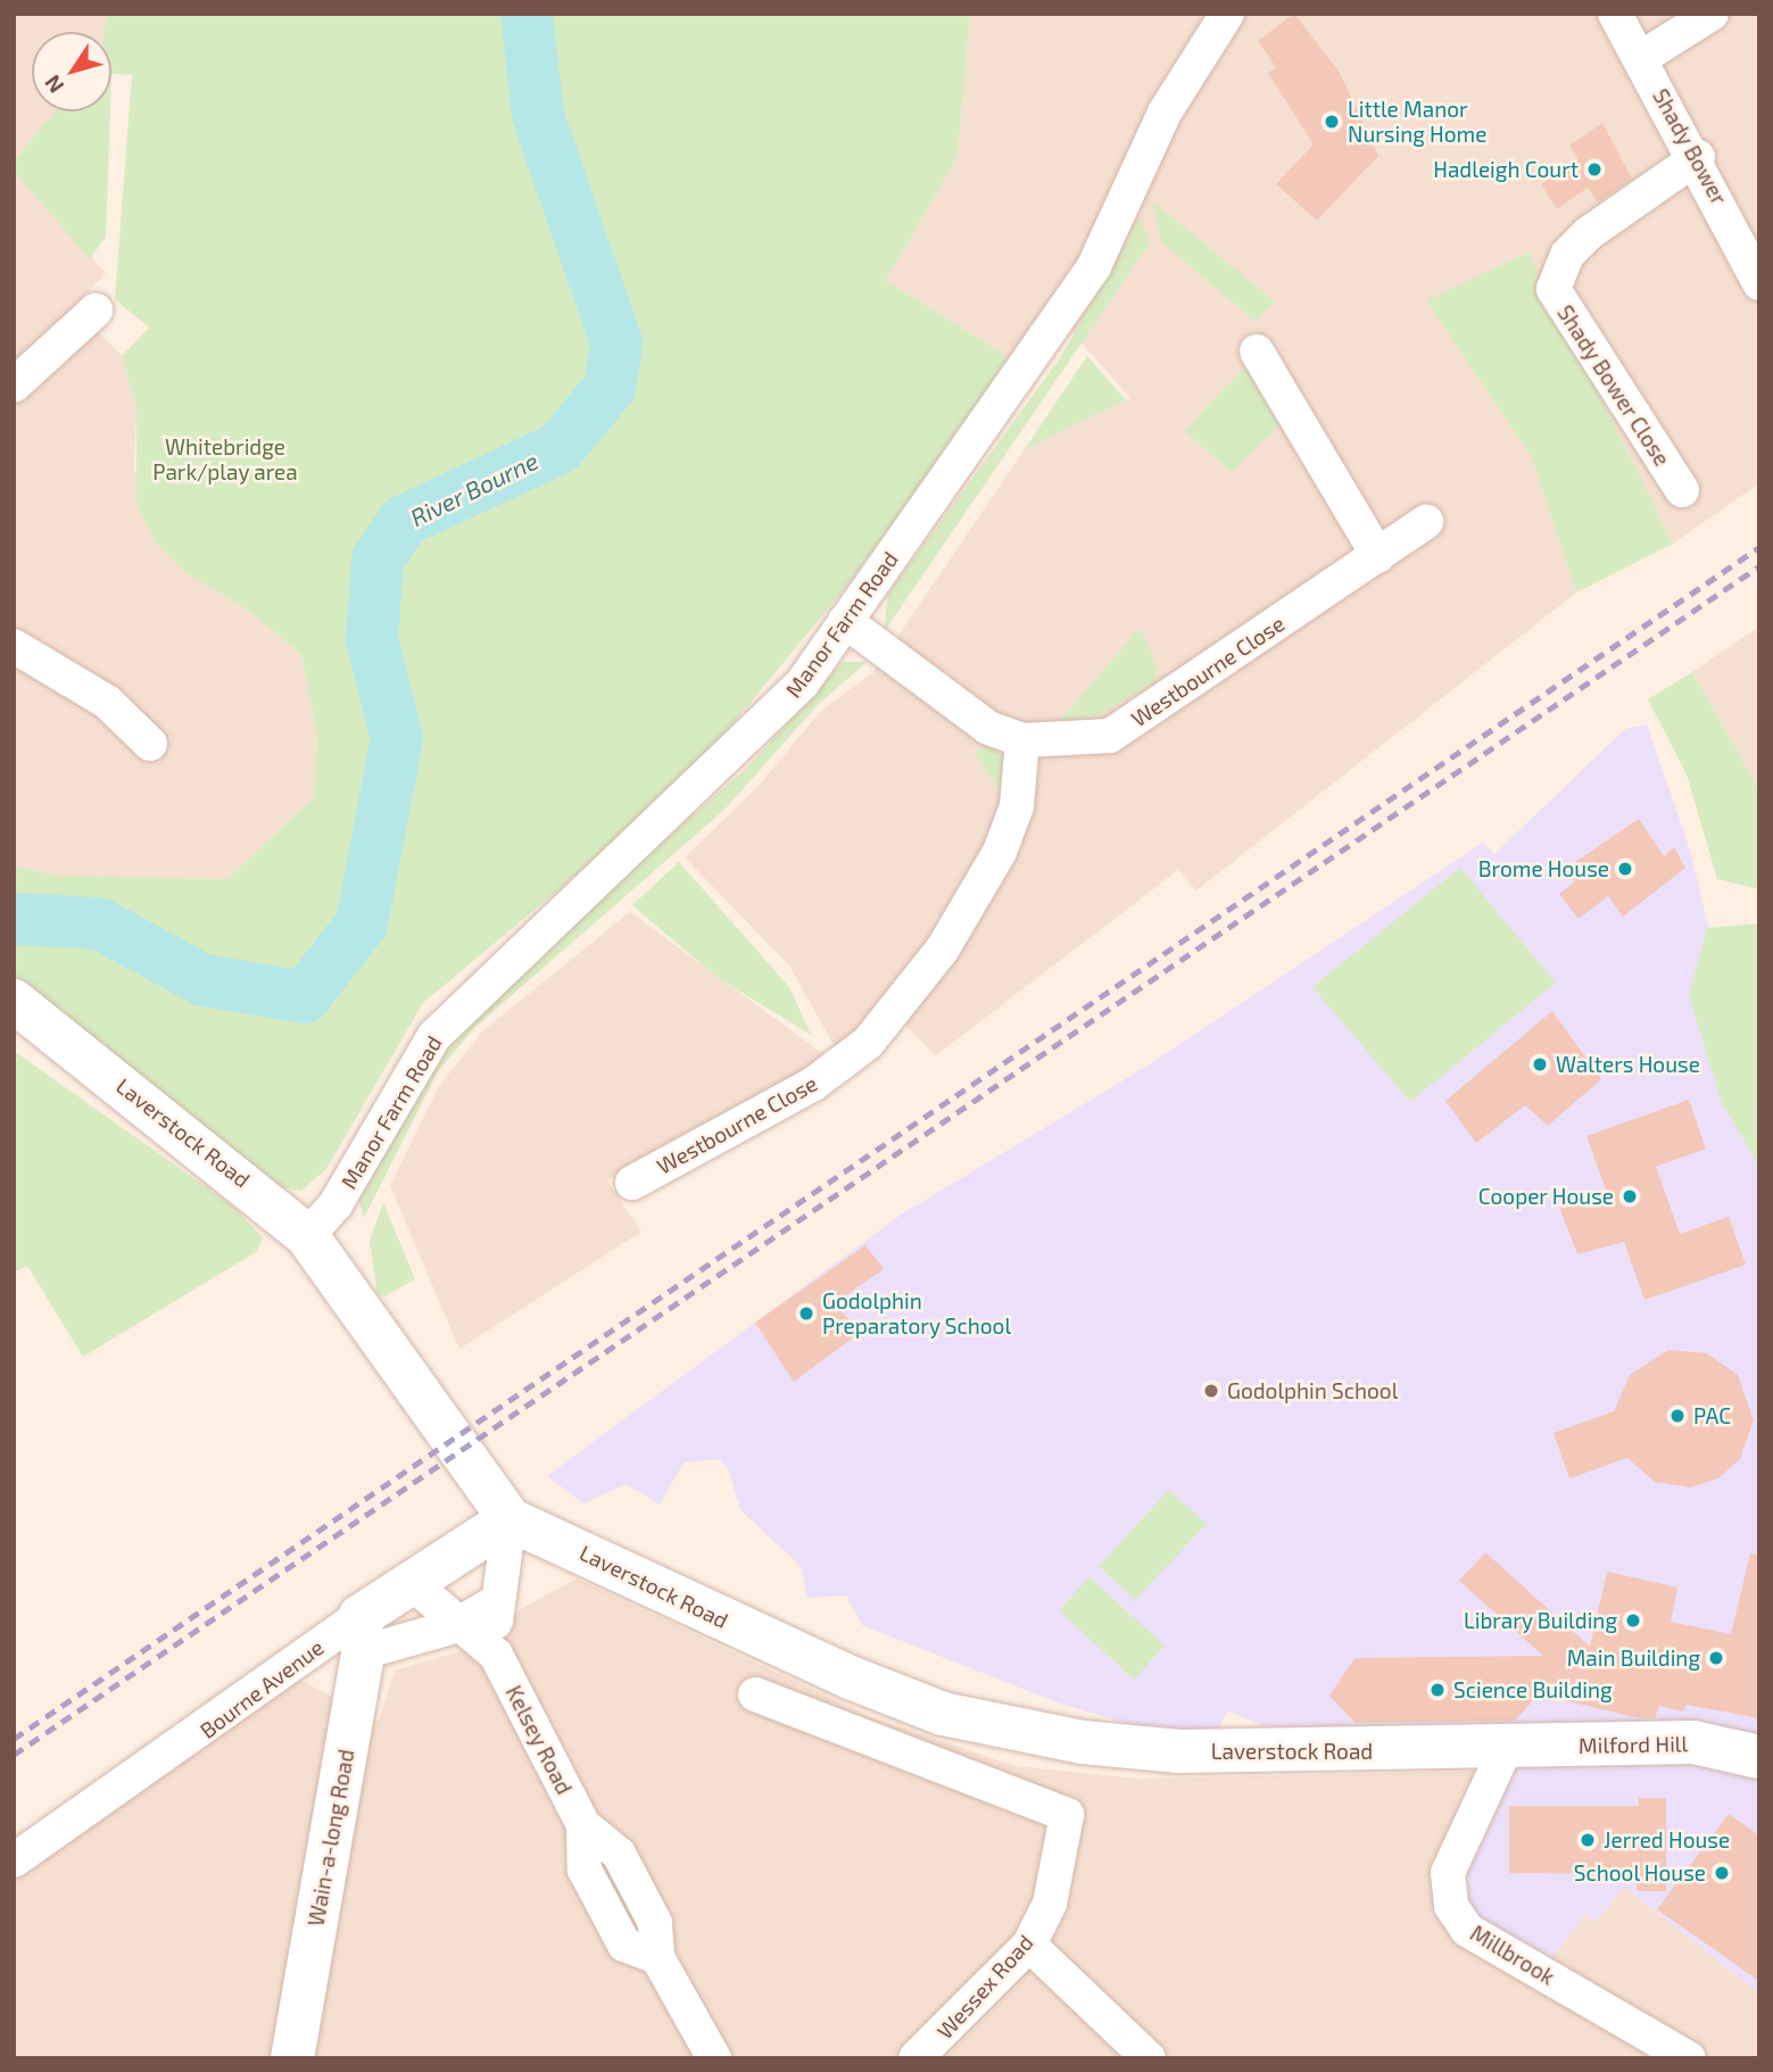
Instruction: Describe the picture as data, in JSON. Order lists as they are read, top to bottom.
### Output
{
  "streets": {
    "street": [
      "Shady Bower",
      "Shady Bower Close",
      "Manor Farm Road",
      "Westbourne Close",
      "Laverstock Road",
      "Bourne Avenue",
      "Kelsey Road",
      "Milford Hill",
      "Wain-a-long Road",
      "Millbrook",
      "Wessex Road"
    ]
  },
  "crossings": [
    ["Shady Bower", "Shady Bower Close"],
    ["Manor Farm Road", "Westbourne Close"],
    ["Manor Farm Road", "Laverstock Road"],
    ["Laverstock Road", "Bourne Avenue"],
    ["Laverstock Road", "Kelsey Road"],
    ["Laverstock Road", "Milford Hill"],
    ["Laverstock Road", "Millbrook"],
    ["Bourne Avenue", "Kelsey Road"],
    ["Bourne Avenue", "Wain-a-long Road"],
    ["Milford Hill", "Millbrook"]
  ],
  "water": ["River Bourne"],
  "parks": ["Whitebridge Park/play area"],
  "places": [
    "Little Manor Nursing Home",
    "Hadleigh Court",
    "Brome House",
    "Walters House",
    "Cooper House",
    "Godolphin Preparatory School",
    "Godolphin School",
    "PAC",
    "Library Building",
    "Main Building",
    "Science Building",
    "Jerred House",
    "School House"
  ],
  "north": "bottom left"
}
